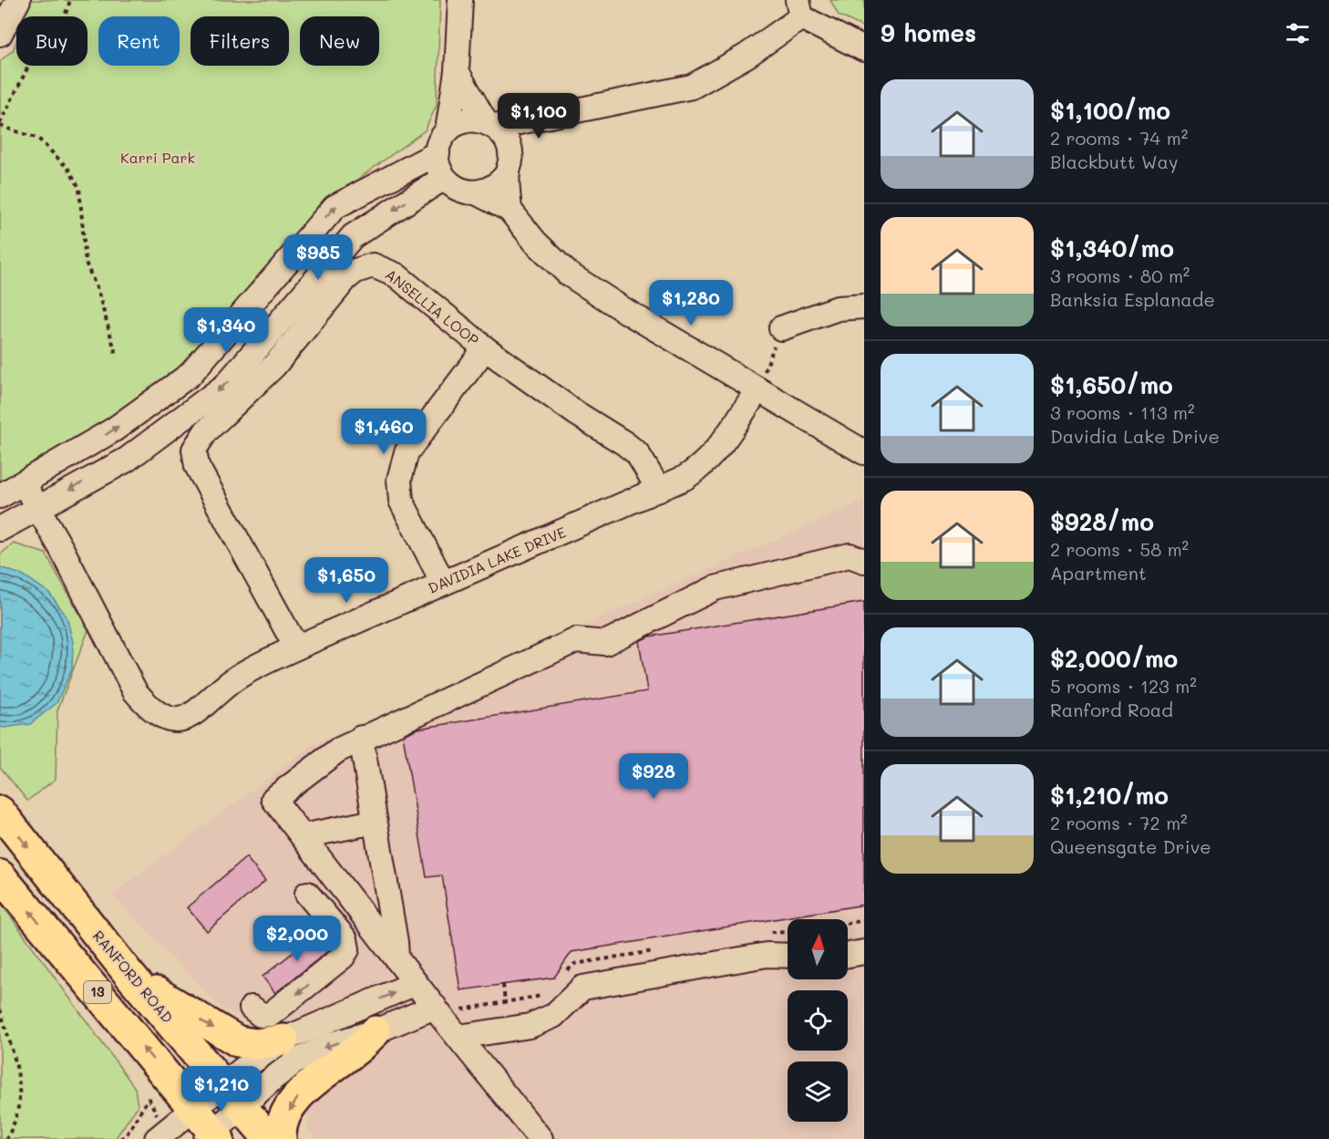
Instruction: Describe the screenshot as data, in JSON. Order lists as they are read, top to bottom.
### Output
{
  "streets": {
    "main road": ["RANFORD ROAD", "13"],
    "street": ["ANSELLIA LOOP", "DAVIDIA LAKE DRIVE"]
  },
  "crossings": [
    ["ANSELLIA LOOP", "DAVIDIA LAKE DRIVE"]
  ],
  "parks": ["Karri Park"],
  "north": "top",
  "page": {
    "heading": "9 homes",
    "chip": [
      "Buy",
      "Rent",
      "Filters",
      "New"
    ],
    "list": [
      {
        "name": "$1,100/mo",
        "note": "2 rooms · 74 m² · Blackbutt Way"
      },
      {
        "name": "$1,340/mo",
        "note": "3 rooms · 80 m² · Banksia Esplanade"
      },
      {
        "name": "$1,650/mo",
        "note": "3 rooms · 113 m² · Davidia Lake Drive"
      },
      {
        "name": "$928/mo",
        "note": "2 rooms · 58 m² · Apartment"
      },
      {
        "name": "$2,000/mo",
        "note": "5 rooms · 123 m² · Ranford Road"
      },
      {
        "name": "$1,210/mo",
        "note": "2 rooms · 72 m² · Queensgate Drive"
      }
    ],
    "price": [
      "$1,100",
      "$985",
      "$1,280",
      "$1,340",
      "$1,460",
      "$1,650",
      "$928",
      "$2,000",
      "$1,210"
    ]
  }
}
